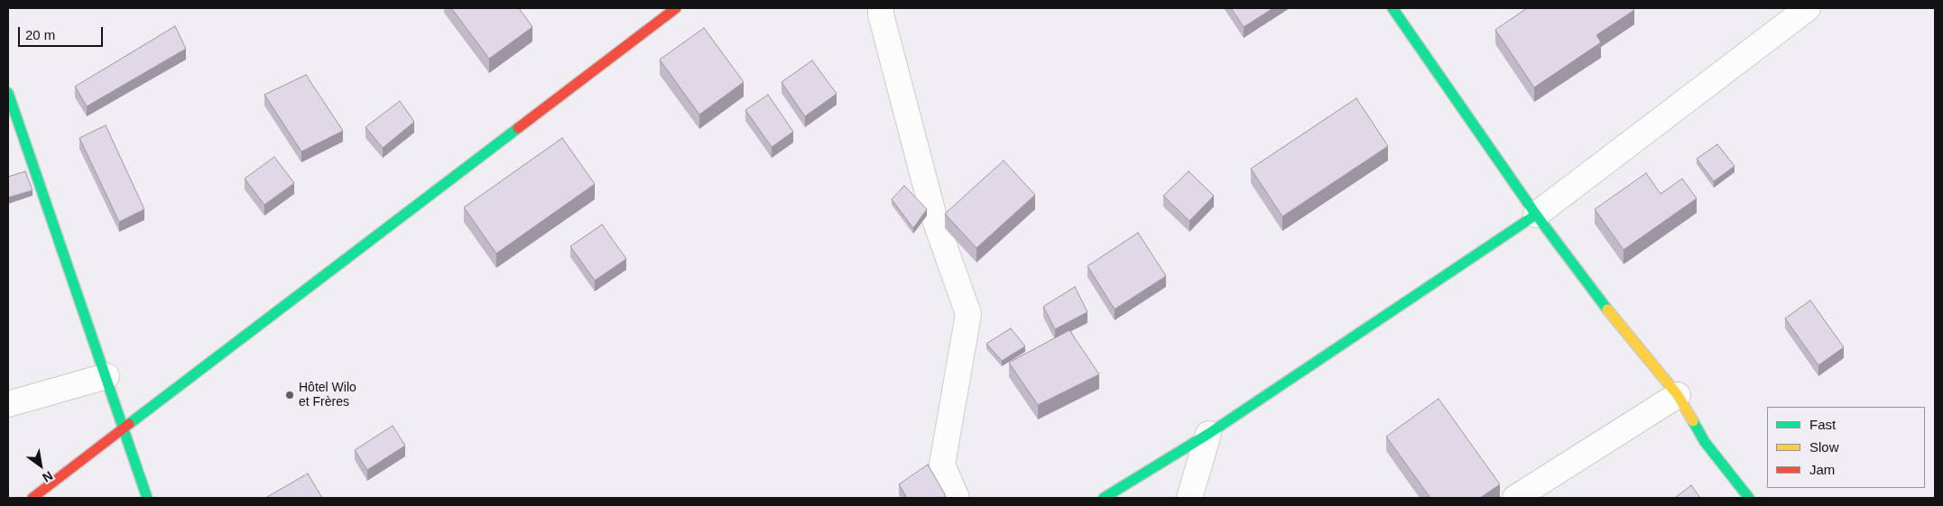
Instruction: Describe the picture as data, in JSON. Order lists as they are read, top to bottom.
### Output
{
  "places": ["Hôtel Wilo et Frères"],
  "legend": ["Fast", "Slow", "Jam"],
  "scale_bar": "20 m",
  "north": "bottom right"
}
